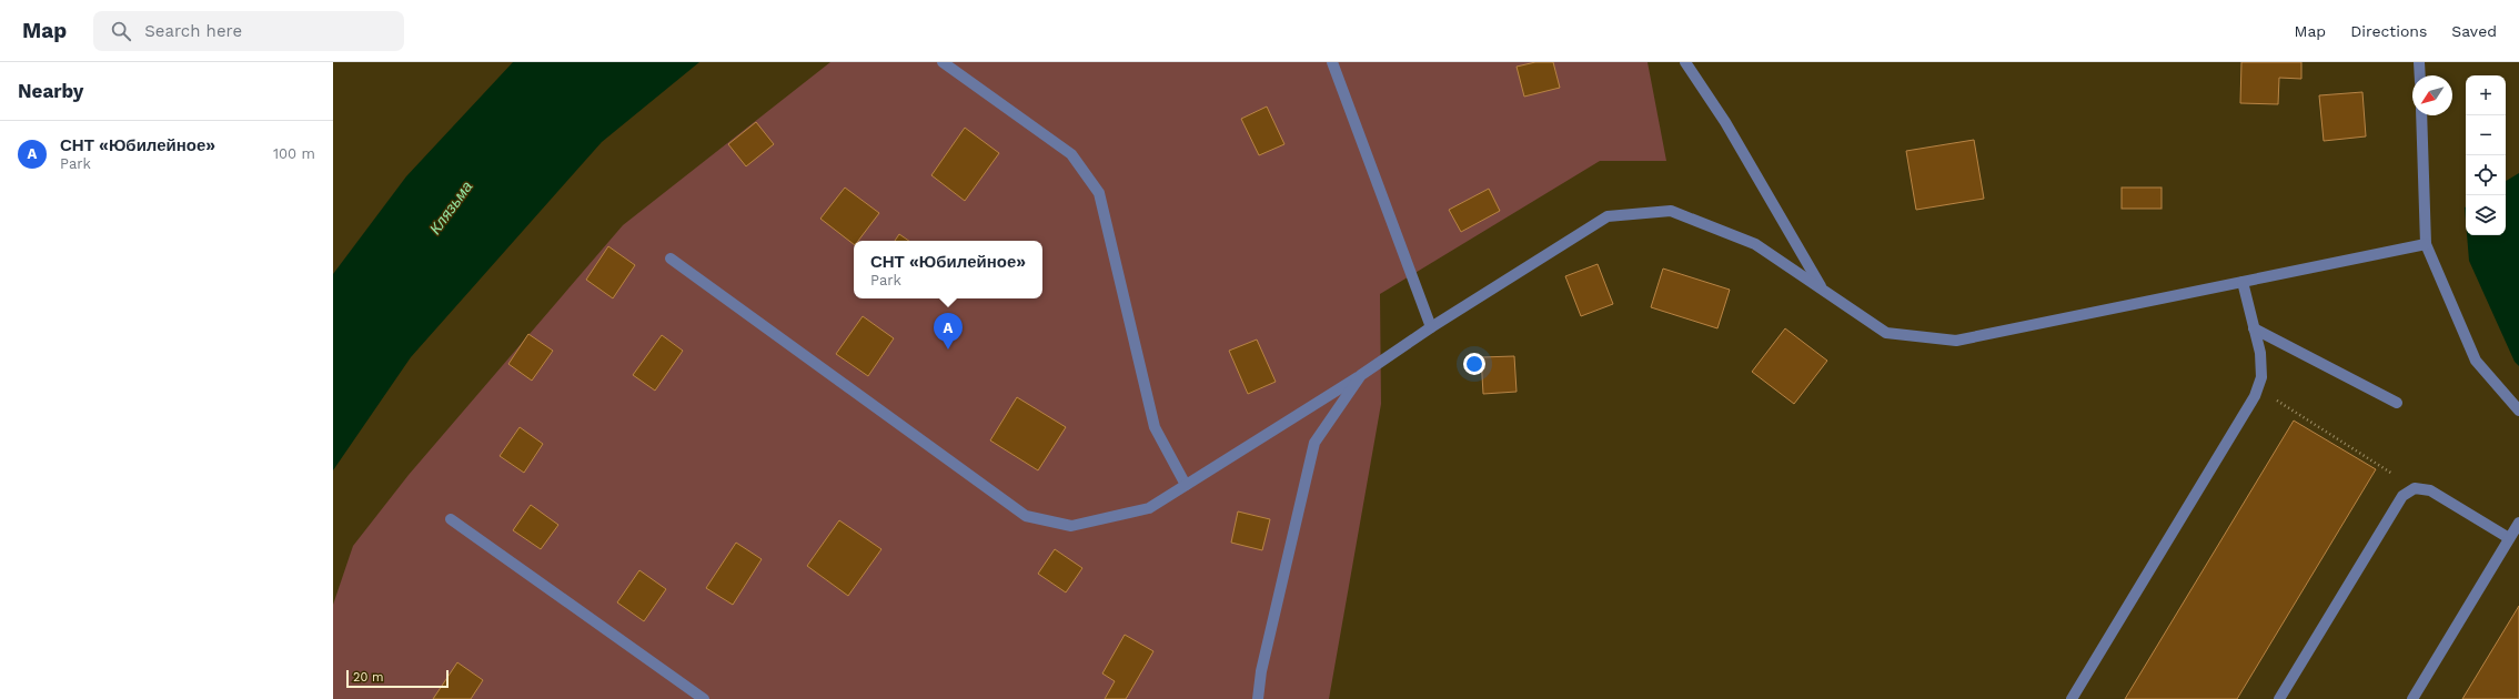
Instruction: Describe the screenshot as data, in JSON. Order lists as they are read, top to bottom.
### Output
{
  "water": ["Клязьма"],
  "scale_bar": "20 m",
  "north": "bottom left",
  "page": {
    "header": "Map",
    "search": "Search here",
    "nav": ["Map", "Directions", "Saved"],
    "heading": "Nearby",
    "map_buttons": ["+", "−"],
    "list": [
      {
        "mark": "A",
        "name": "СНТ «Юбилейное»",
        "note": "Park",
        "value": "100 m"
      }
    ],
    "popup": ["СНТ «Юбилейное»", "Park"],
    "pins": "A",
    "scale": "20 m"
  }
}
